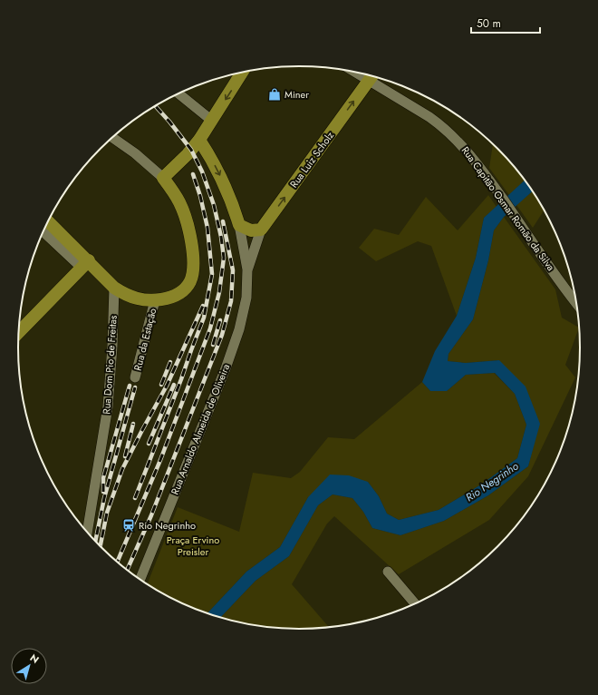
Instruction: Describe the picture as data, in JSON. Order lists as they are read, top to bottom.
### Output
{
  "streets": {
    "main road": ["Rua Luiz Scholz", "Rua Arnaldo Almeida de Oliveira"],
    "street": ["Rua Capitão Osmar Romão da Silva", "Rua da Estação", "Rua Dom Pio de Freitas"]
  },
  "crossings": [
    ["Rua Luiz Scholz", "Rua Capitão Osmar Romão da Silva"],
    ["Rua Luiz Scholz", "Rua Arnaldo Almeida de Oliveira"]
  ],
  "water": ["Rio Negrinho"],
  "parks": ["Praça Ervino Preisler"],
  "places": {
    "shop": ["Miner"],
    "station": ["Rio Negrinho"]
  },
  "scale_bar": "50 m",
  "north": "top right"
}
